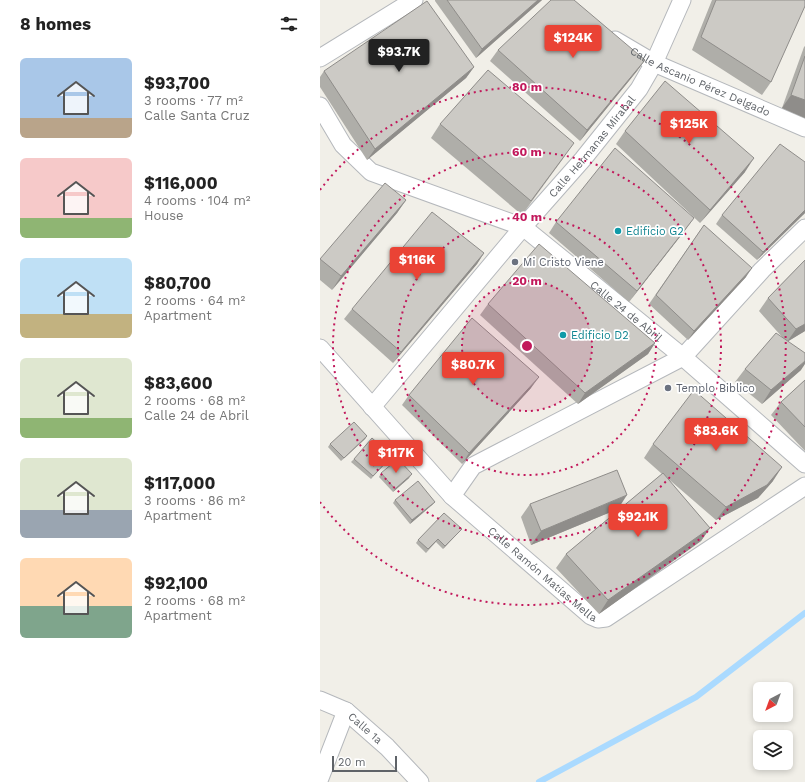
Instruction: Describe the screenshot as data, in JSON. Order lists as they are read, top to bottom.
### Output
{
  "streets": {
    "street": [
      "Calle Ascanio Pérez Delgado",
      "Calle Hermanas Mirabal",
      "Calle 24 de Abril",
      "Calle Ramón Matías Mella",
      "Calle 1a"
    ]
  },
  "crossings": [
    ["Calle Ascanio Pérez Delgado", "Calle Hermanas Mirabal"],
    ["Calle Hermanas Mirabal", "Calle 24 de Abril"],
    ["Calle Hermanas Mirabal", "Calle Ramón Matías Mella"]
  ],
  "places": [
    "Edificio G2",
    "Mi Cristo Viene",
    "Edificio D2",
    "Templo Biblico"
  ],
  "scale_bar": "20 m",
  "north": "bottom left",
  "page": {
    "heading": "8 homes",
    "price": [
      "$124K",
      "$93.7K",
      "$125K",
      "$116K",
      "$80.7K",
      "$83.6K",
      "$117K",
      "$92.1K"
    ],
    "list": [
      {
        "name": "$93,700",
        "note": "3 rooms · 77 m² · Calle Santa Cruz"
      },
      {
        "name": "$116,000",
        "note": "4 rooms · 104 m² · House"
      },
      {
        "name": "$80,700",
        "note": "2 rooms · 64 m² · Apartment"
      },
      {
        "name": "$83,600",
        "note": "2 rooms · 68 m² · Calle 24 de Abril"
      },
      {
        "name": "$117,000",
        "note": "3 rooms · 86 m² · Apartment"
      },
      {
        "name": "$92,100",
        "note": "2 rooms · 68 m² · Apartment"
      }
    ],
    "scale": "20 m"
  },
  "rings": [
    "80 m",
    "60 m",
    "40 m",
    "20 m"
  ]
}
